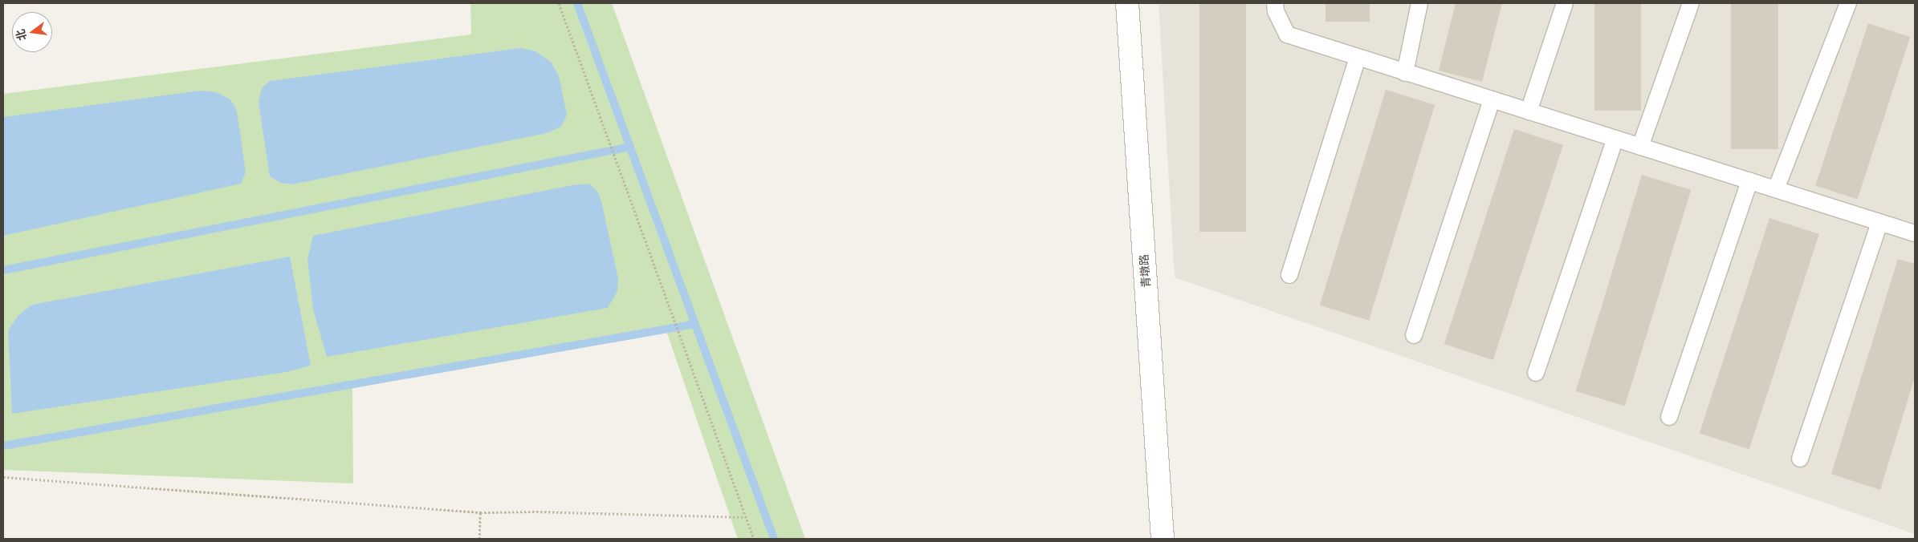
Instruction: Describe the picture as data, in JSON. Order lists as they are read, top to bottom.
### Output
{
  "streets": {
    "street": ["青墩路"]
  },
  "north": "left"
}
